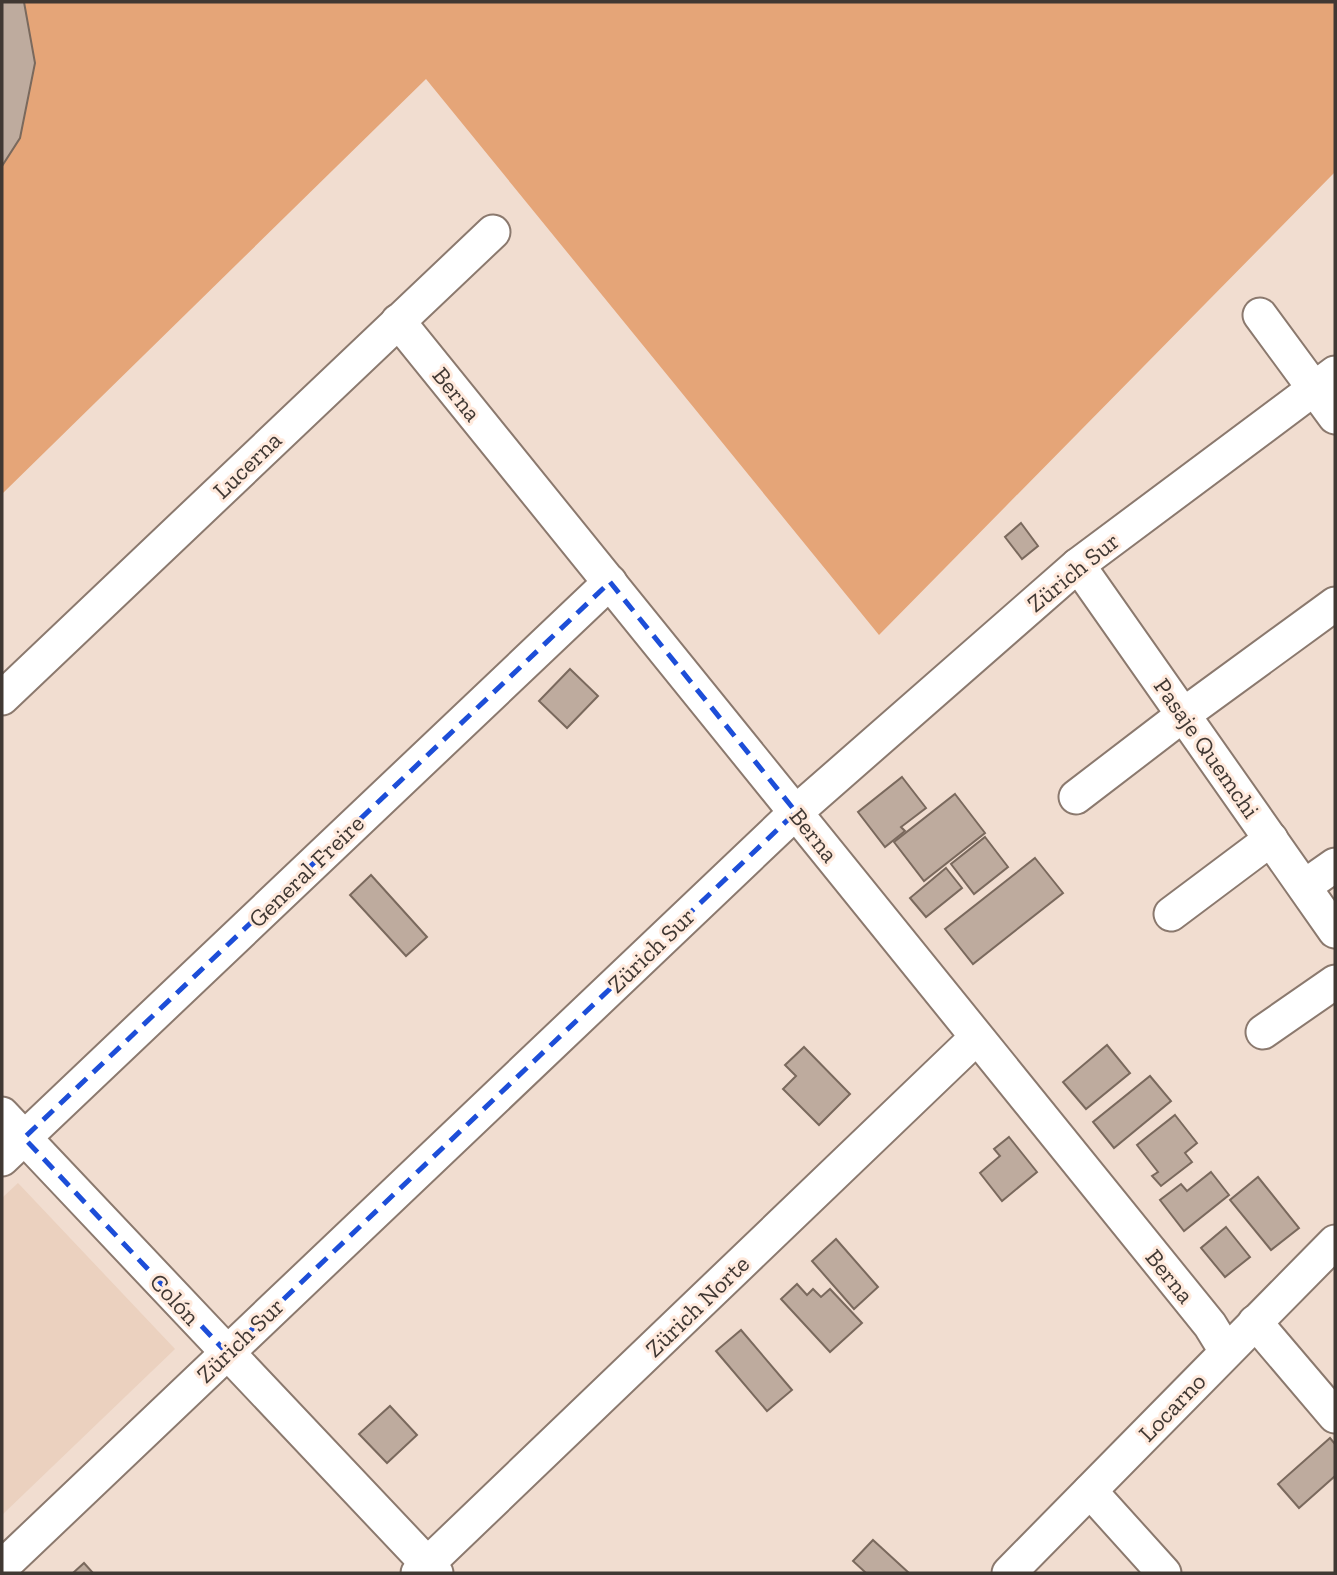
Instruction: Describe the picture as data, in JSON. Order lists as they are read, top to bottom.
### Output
{
  "streets": {
    "street": [
      "Berna",
      "Lucerna",
      "Zürich Sur",
      "Pasaje Quemchi",
      "General Freire",
      "Colón",
      "Zürich Norte",
      "Locarno"
    ]
  },
  "crossings": [
    ["Berna", "Lucerna"],
    ["Berna", "Zürich Sur"],
    ["Berna", "General Freire"],
    ["Berna", "Zürich Norte"],
    ["Berna", "Locarno"],
    ["Zürich Sur", "Pasaje Quemchi"],
    ["Zürich Sur", "Colón"],
    ["General Freire", "Colón"],
    ["Colón", "Zürich Norte"]
  ]
}
